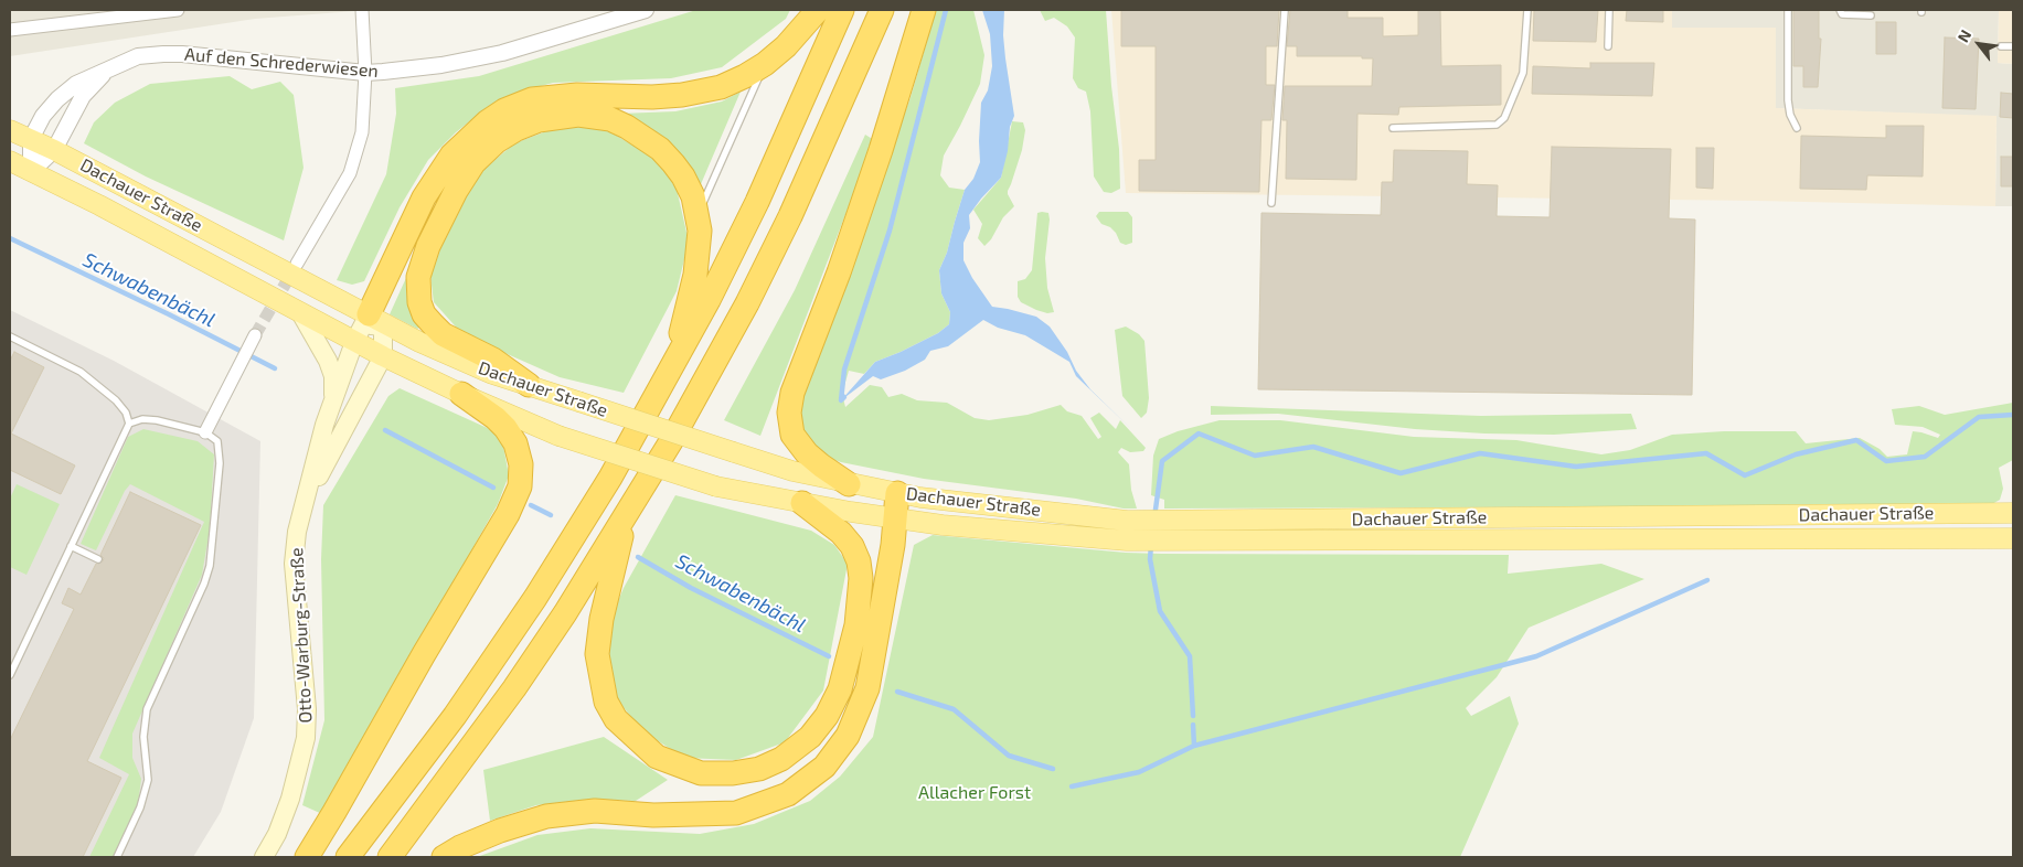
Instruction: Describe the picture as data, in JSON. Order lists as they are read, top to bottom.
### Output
{
  "streets": {
    "main road": ["Dachauer Straße", "Otto-Warburg-Straße"],
    "street": ["Auf den Schrederwiesen"]
  },
  "crossings": [
    ["Auf den Schrederwiesen", "Dachauer Straße"],
    ["Dachauer Straße", "Otto-Warburg-Straße"]
  ],
  "water": ["Schwabenbächl"],
  "parks": ["Allacher Forst"],
  "north": "top left"
}
